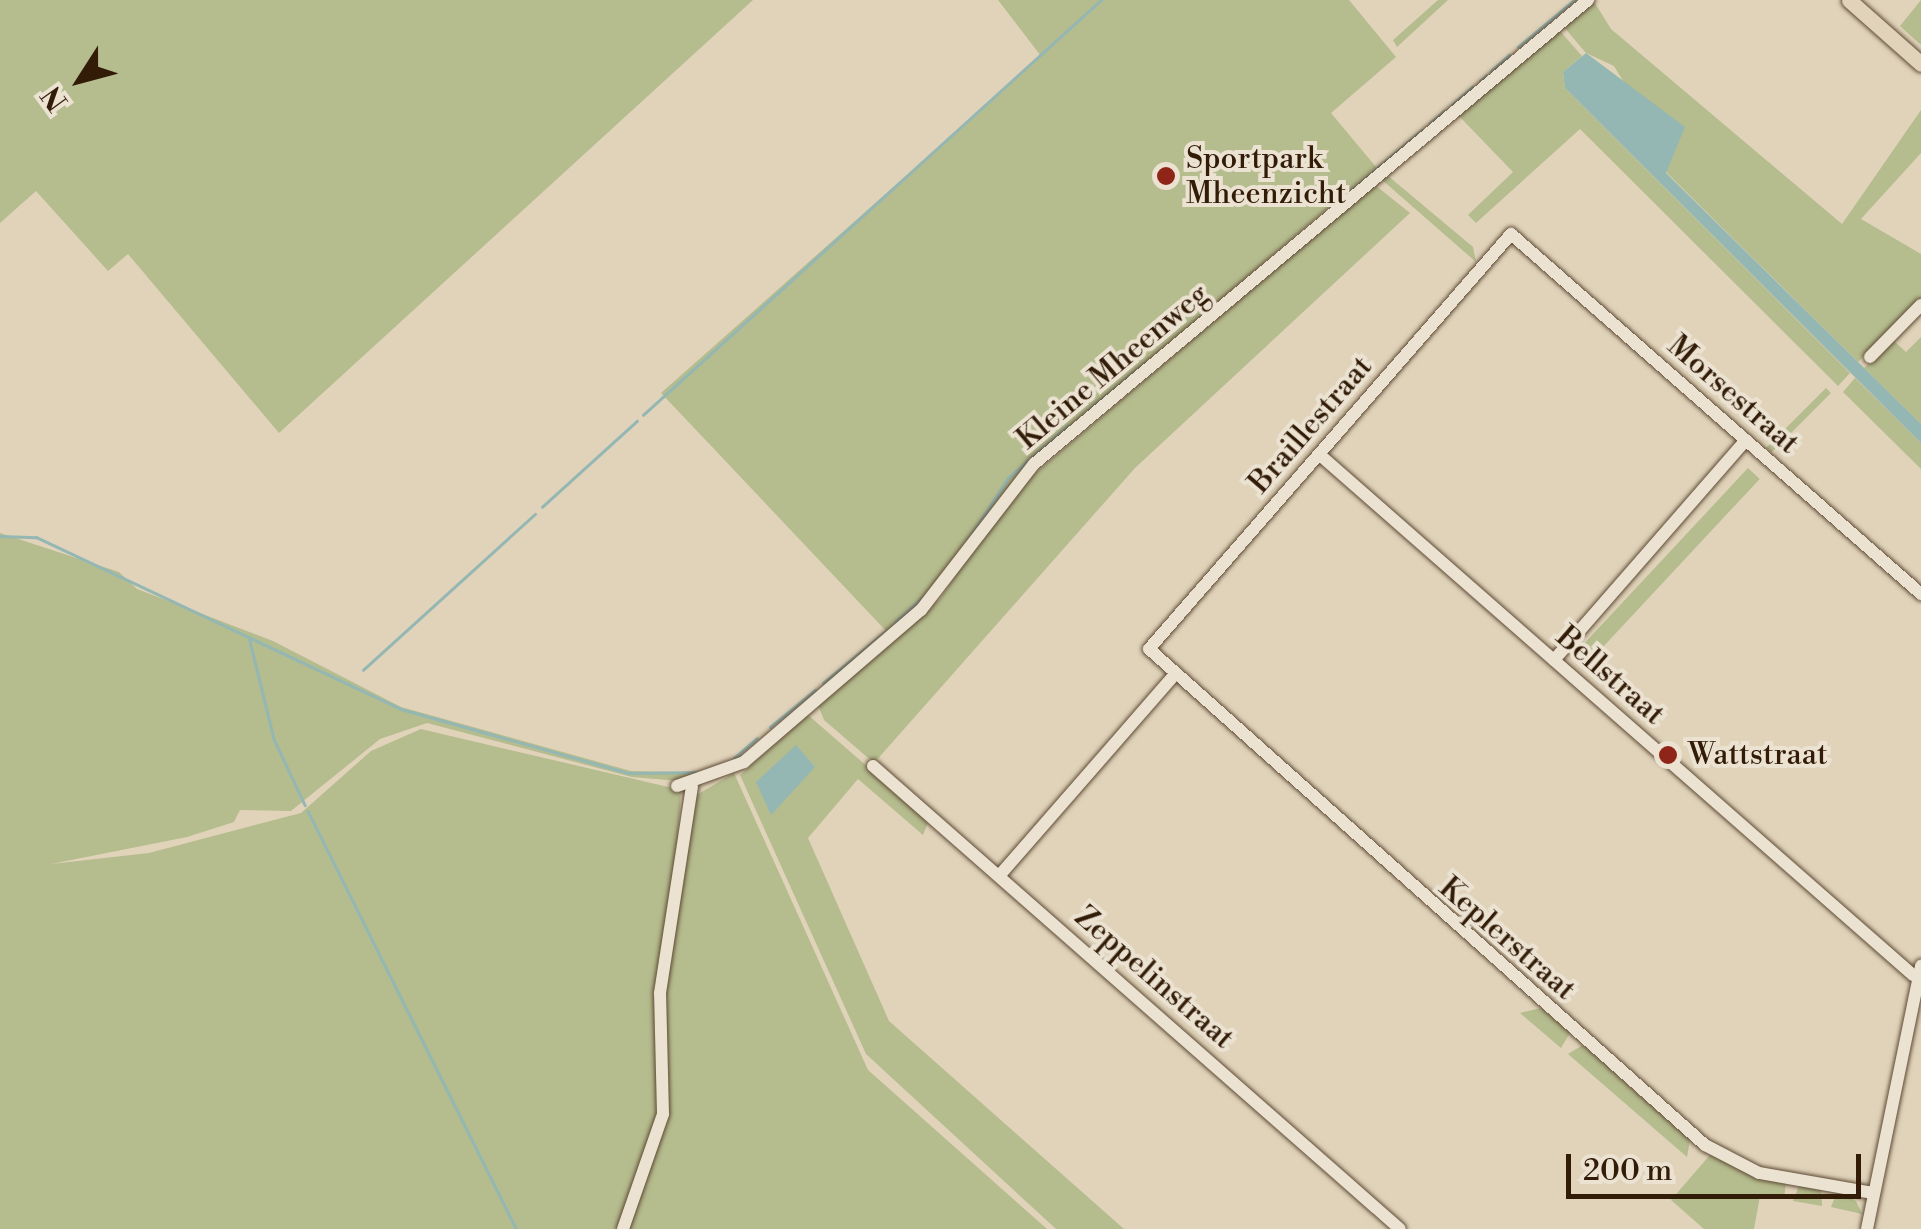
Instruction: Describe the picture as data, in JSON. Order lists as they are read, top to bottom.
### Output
{
  "streets": {
    "street": [
      "Kleine Mheenweg",
      "Morsestraat",
      "Braillestraat",
      "Bellstraat",
      "Keplerstraat",
      "Zeppelinstraat"
    ]
  },
  "crossings": [
    ["Morsestraat", "Braillestraat"],
    ["Braillestraat", "Bellstraat"],
    ["Braillestraat", "Keplerstraat"]
  ],
  "places": ["Sportpark Mheenzicht", "Wattstraat"],
  "scale_bar": "200 m",
  "north": "bottom left"
}
